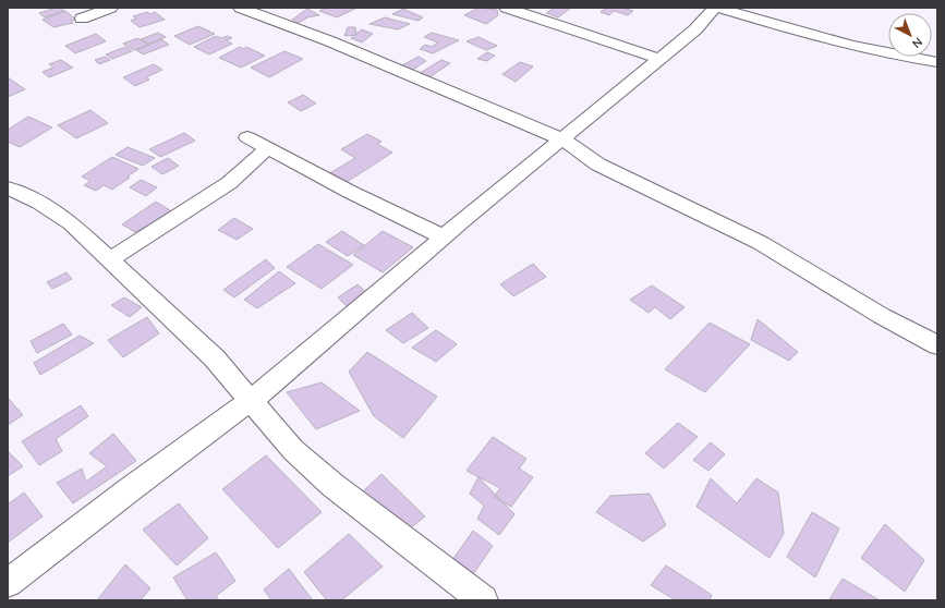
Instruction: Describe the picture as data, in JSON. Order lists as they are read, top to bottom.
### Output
{
  "north": "bottom right"
}
